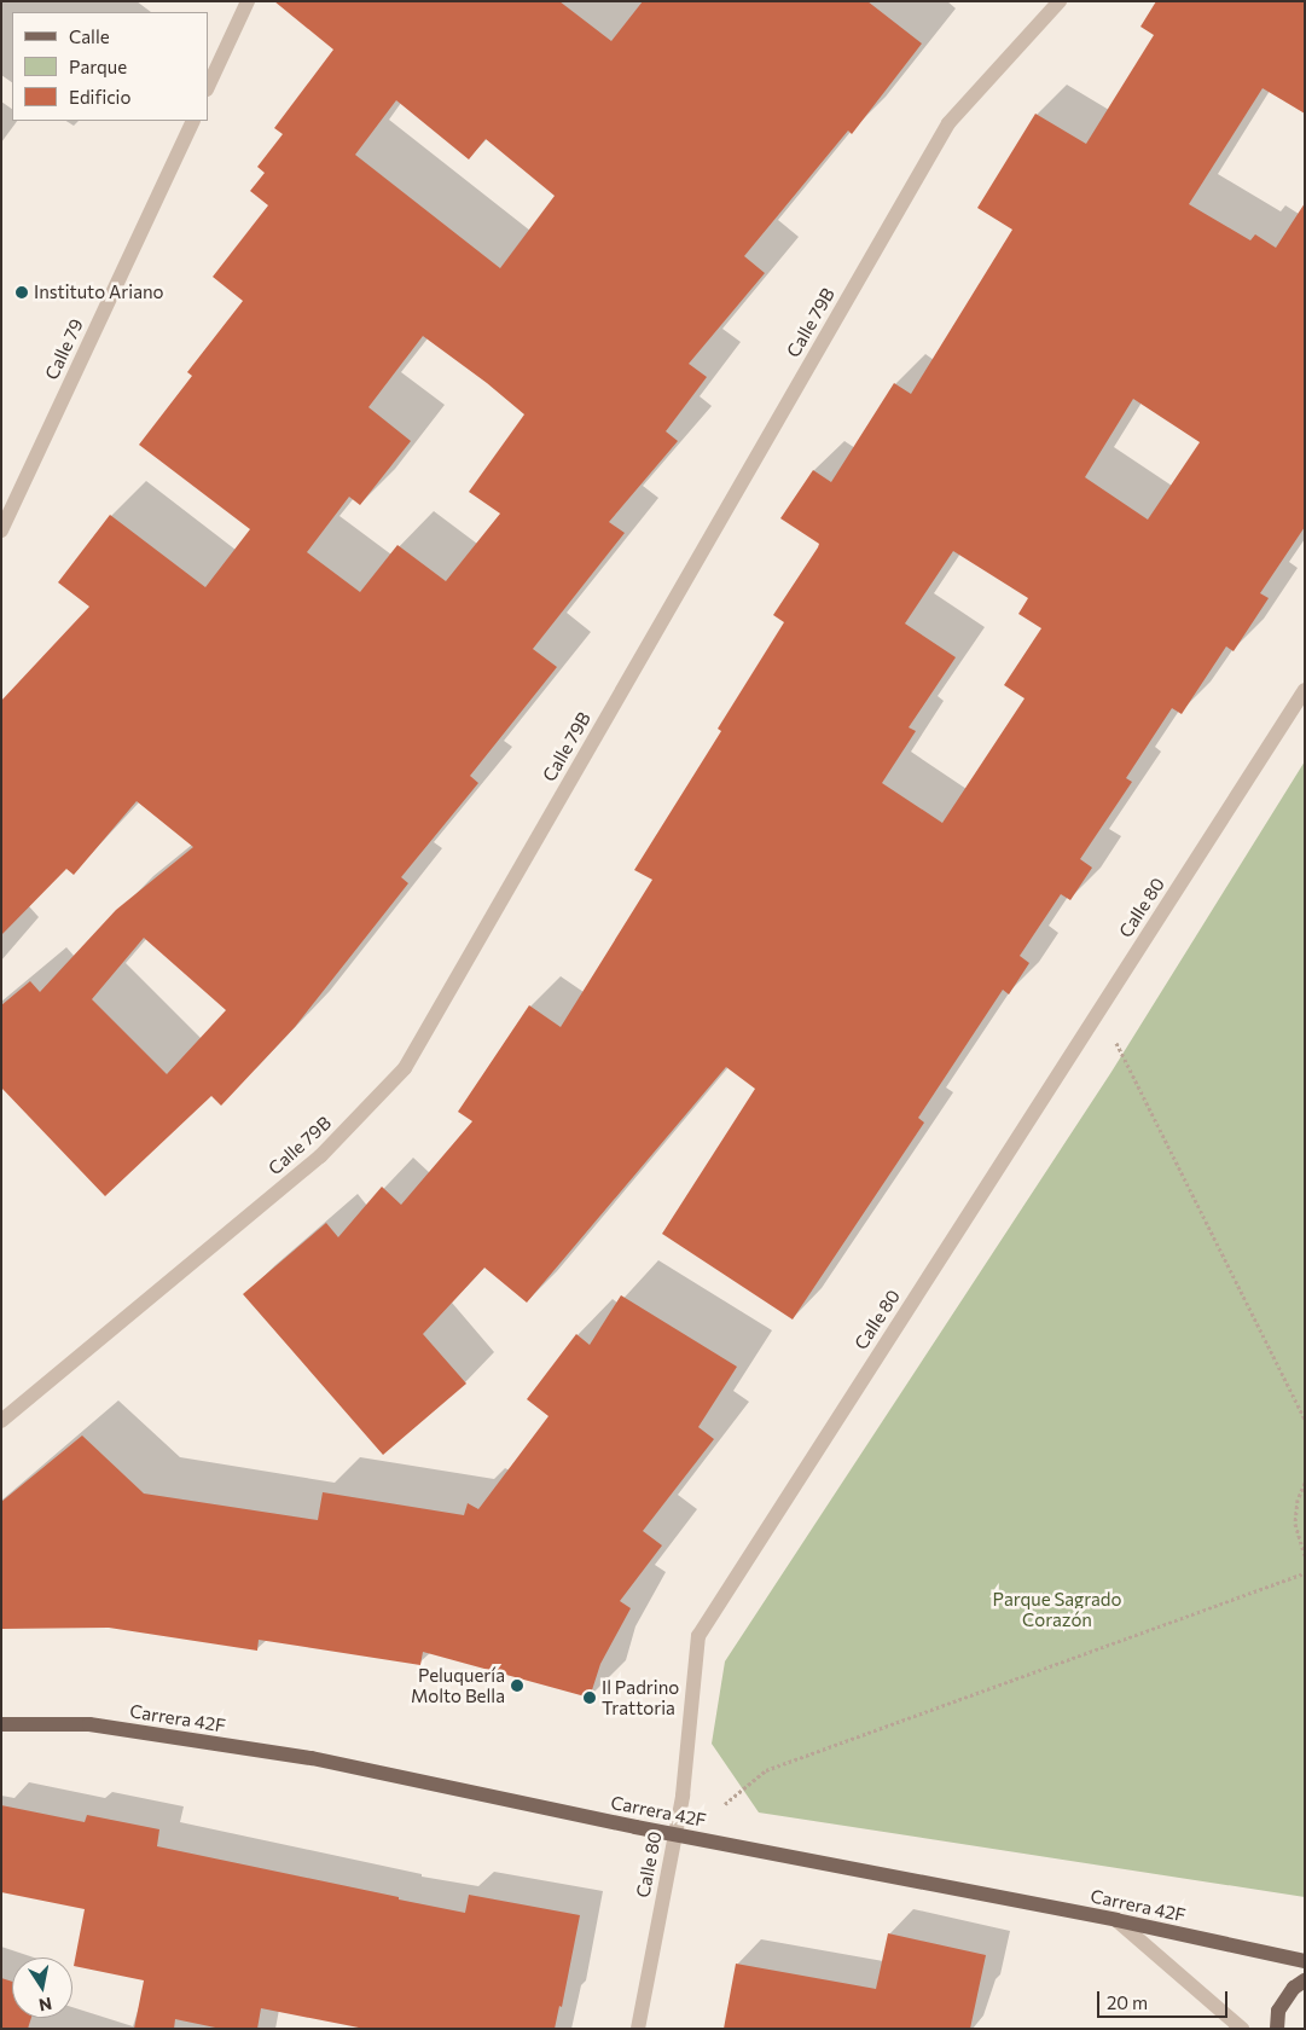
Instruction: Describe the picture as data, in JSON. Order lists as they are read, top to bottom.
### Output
{
  "streets": {
    "main road": ["Carrera 42F"],
    "street": ["Calle 79B", "Calle 79", "Calle 80"]
  },
  "crossings": [
    ["Calle 80", "Carrera 42F"]
  ],
  "parks": ["Parque Sagrado Corazón"],
  "places": ["Instituto Ariano", "Peluquería Molto Bella", "Il Padrino Trattoria"],
  "legend": ["Calle", "Parque", "Edificio"],
  "scale_bar": "20 m",
  "north": "bottom"
}
